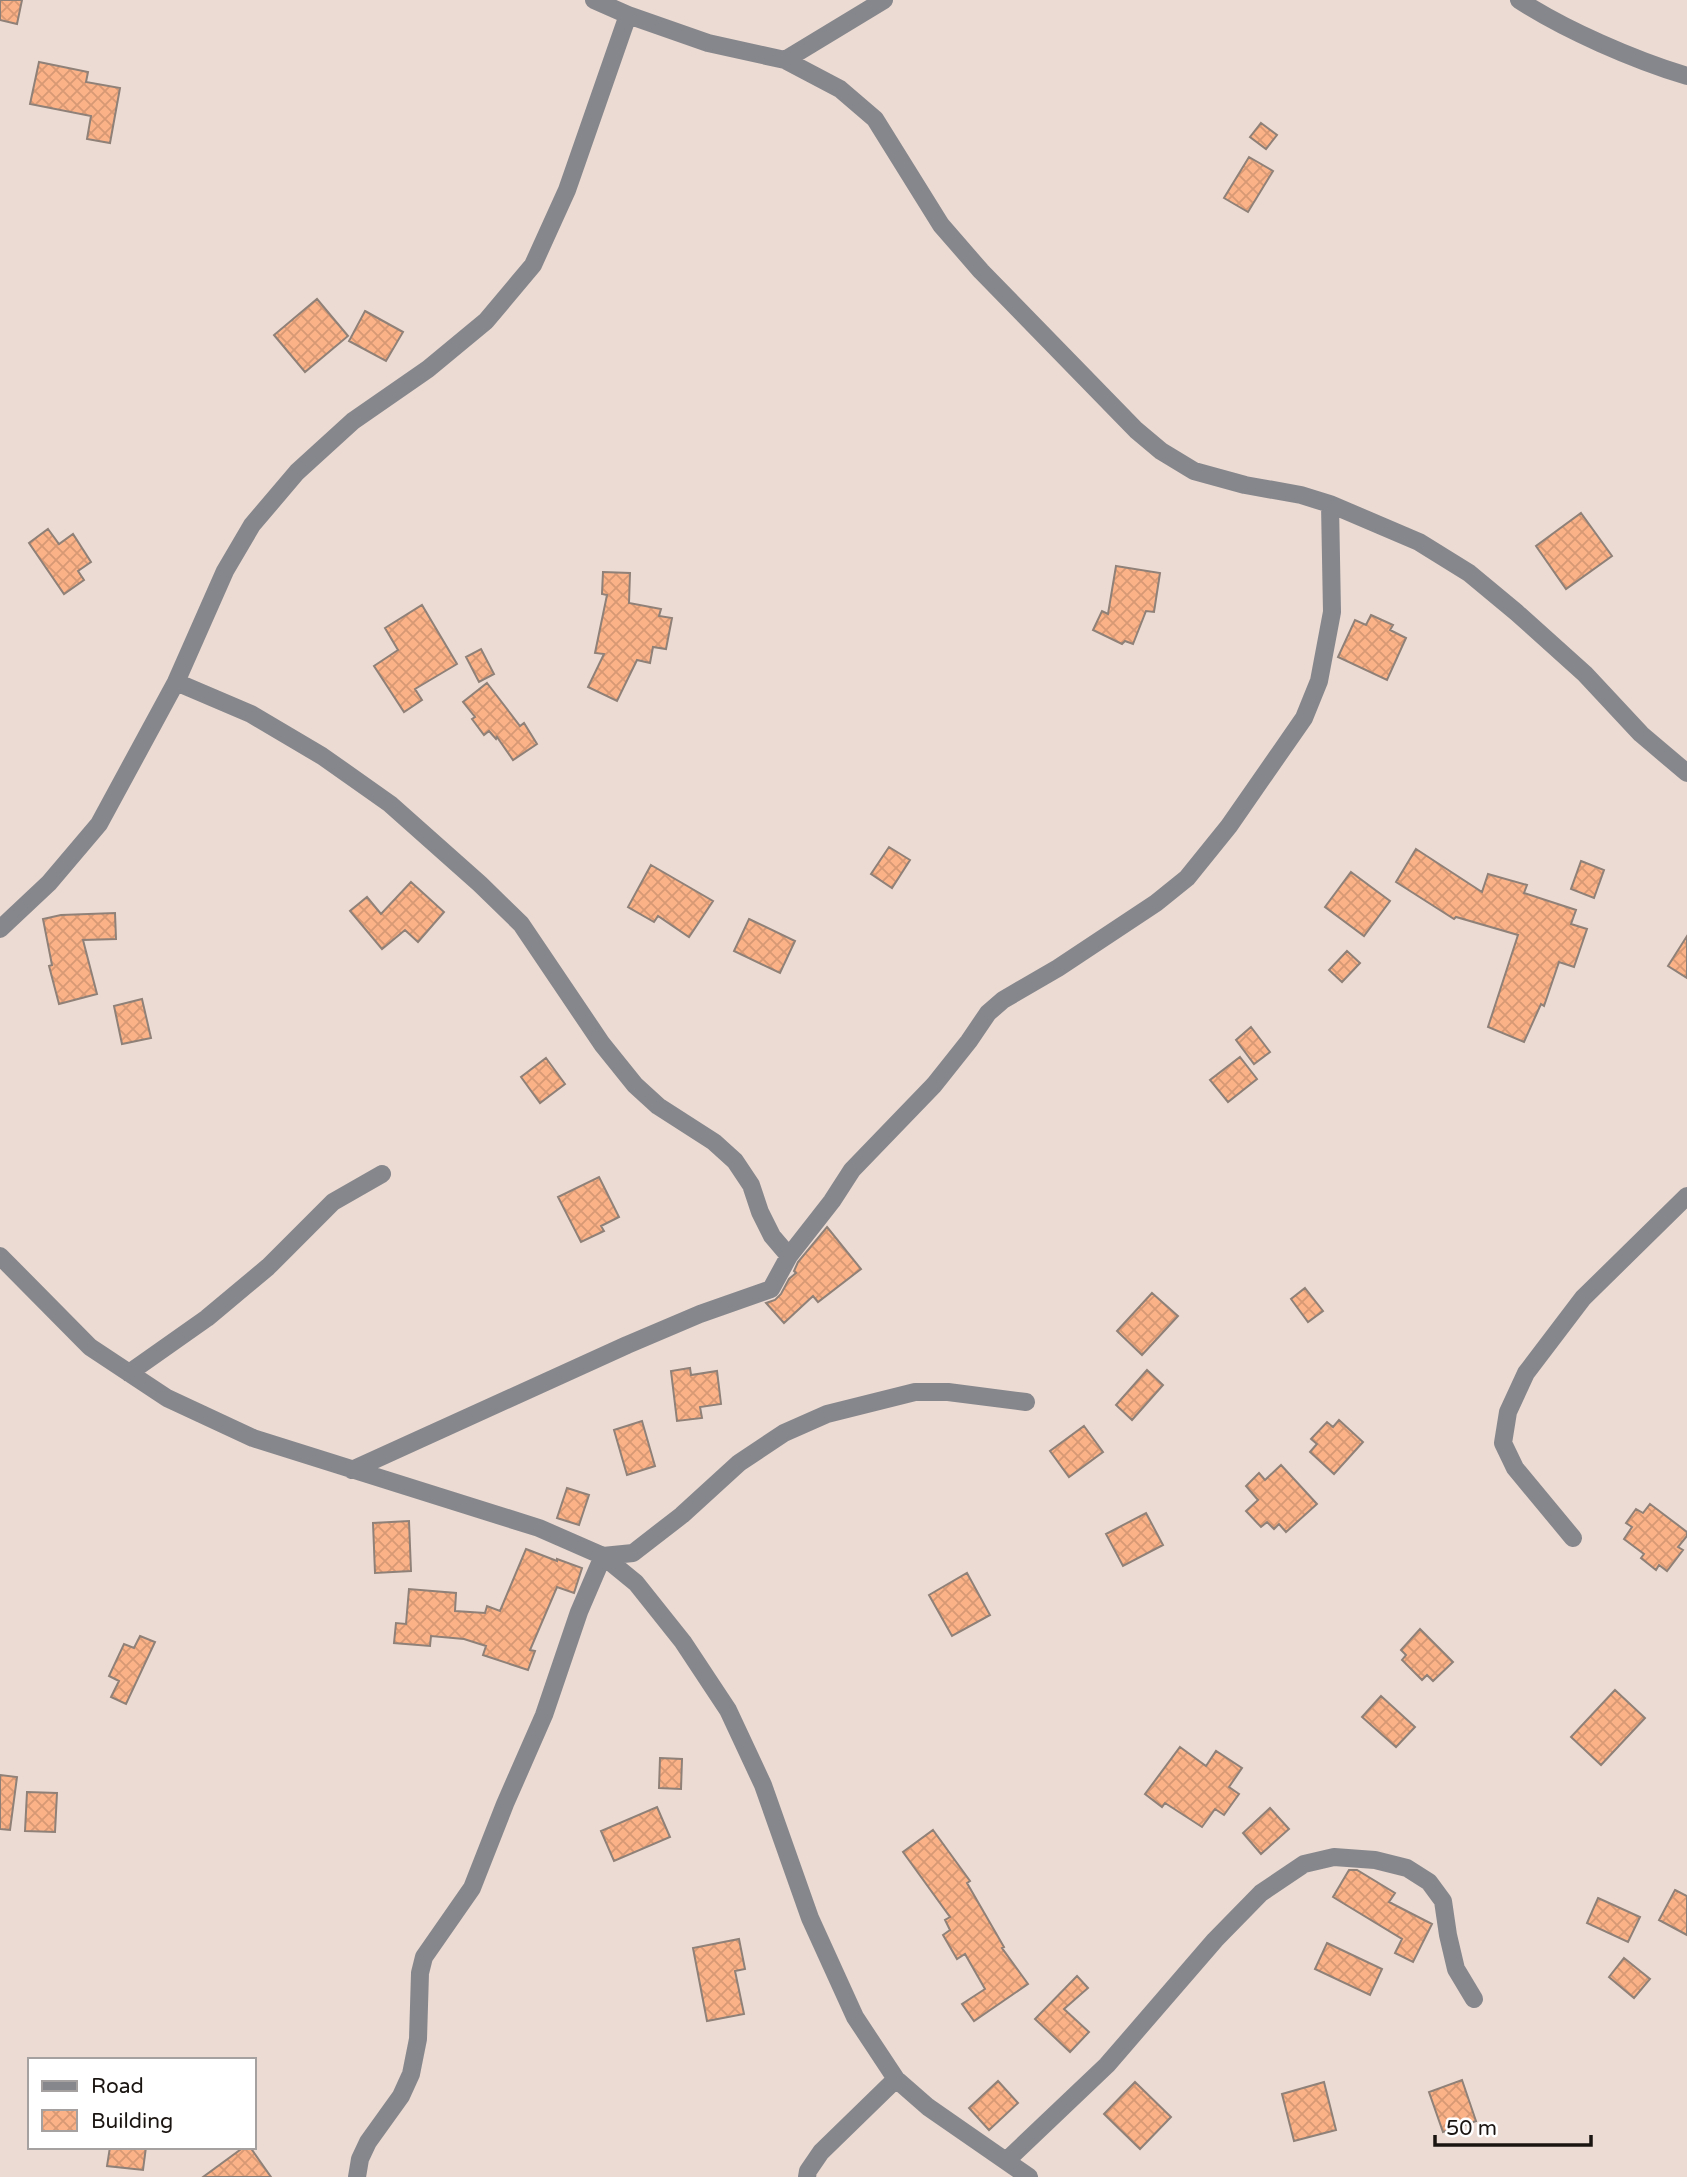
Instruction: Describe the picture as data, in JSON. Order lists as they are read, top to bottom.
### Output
{
  "legend": ["Road", "Building"],
  "scale_bar": "50 m"
}
